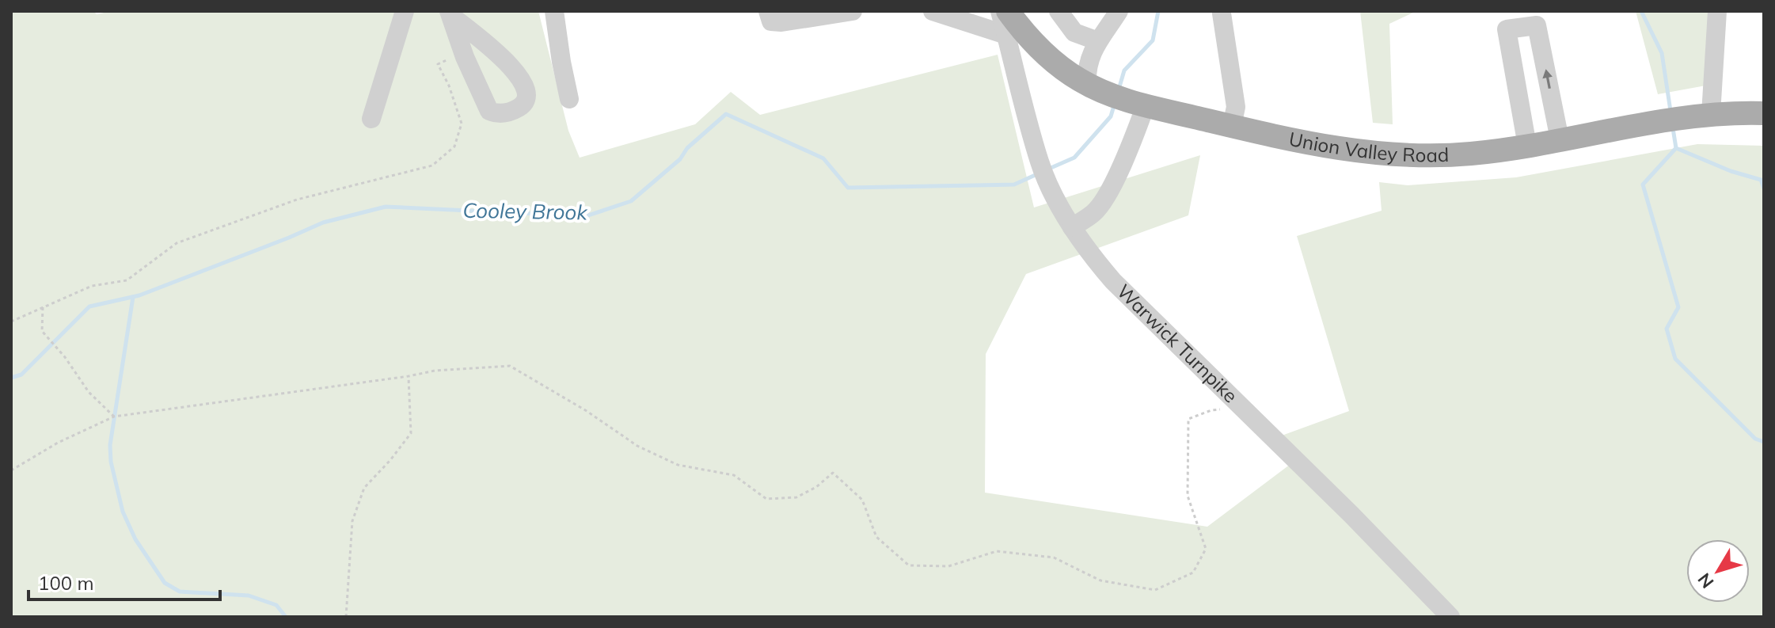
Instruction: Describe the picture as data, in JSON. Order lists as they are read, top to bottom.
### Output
{
  "streets": {
    "main road": ["Union Valley Road"],
    "street": ["Warwick Turnpike"]
  },
  "crossings": [
    ["Union Valley Road", "Warwick Turnpike"]
  ],
  "water": ["Cooley Brook"],
  "scale_bar": "100 m",
  "north": "bottom left"
}
